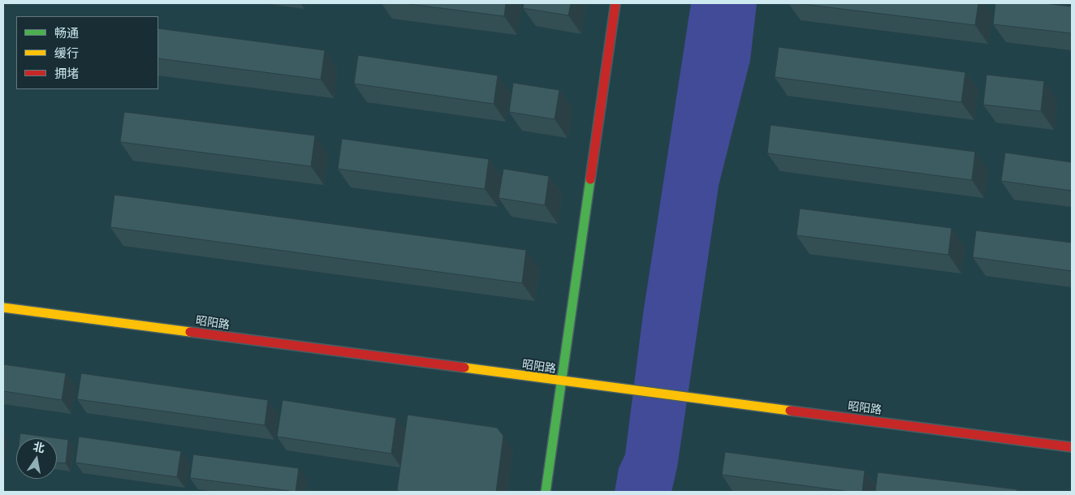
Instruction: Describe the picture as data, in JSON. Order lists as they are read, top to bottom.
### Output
{
  "streets": {
    "main road": ["昭阳路"]
  },
  "legend": ["畅通", "缓行", "拥堵"],
  "north": "top"
}
